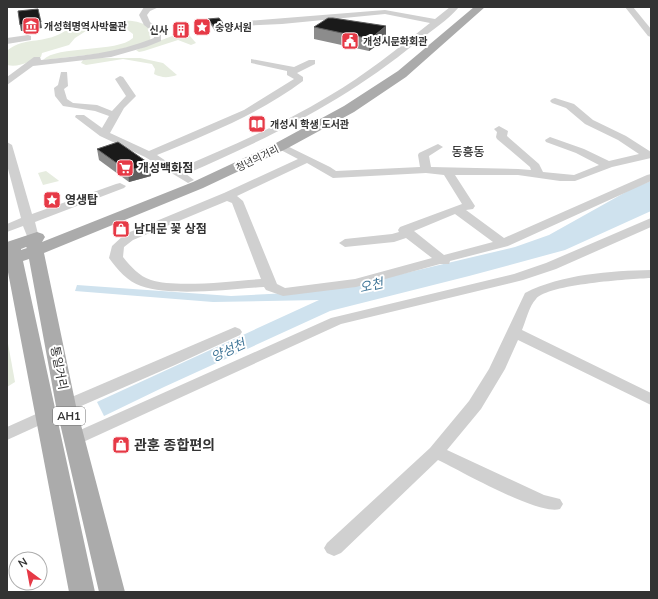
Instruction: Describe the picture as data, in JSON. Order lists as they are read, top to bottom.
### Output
{
  "streets": {
    "main road": ["청년의거리", "통일거리", "AH1"]
  },
  "crossings": [
    ["청년의거리", "통일거리"]
  ],
  "districts": ["동흥동"],
  "water": ["오천", "양성천"],
  "places": {
    "museum": ["개성혁명역사박물관"],
    "place": ["숭양서원", "영생탑"],
    "building": ["신사"],
    "public building": ["개성시문화회관"],
    "library": ["개성시 학생 도서관"],
    "supermarket": ["개성백화점"],
    "shop": ["남대문 꽃 상점", "관훈 종합편의"]
  },
  "north": "top left"
}
